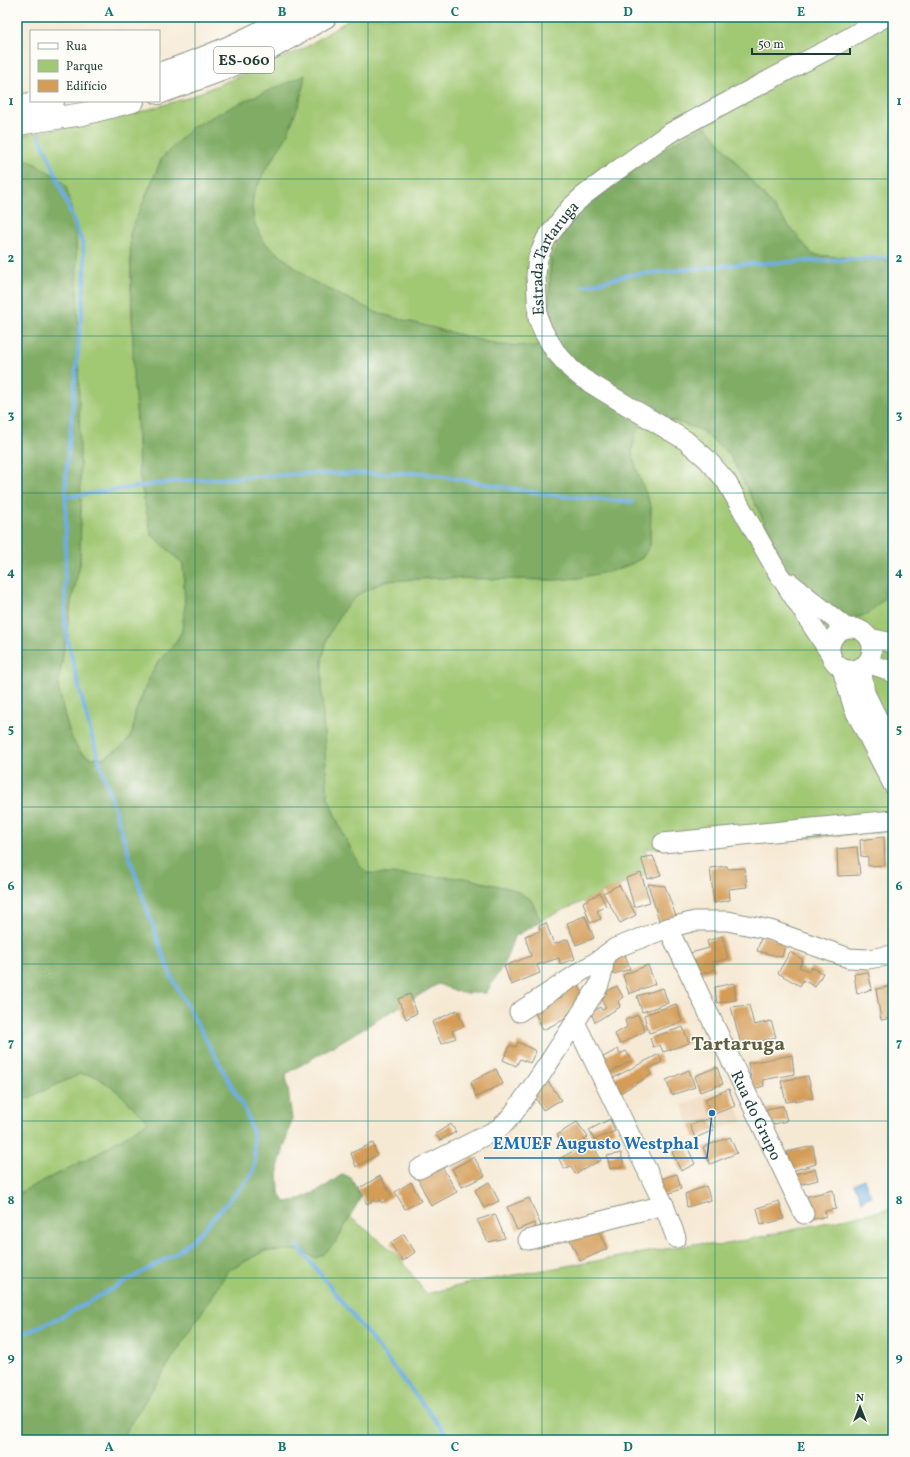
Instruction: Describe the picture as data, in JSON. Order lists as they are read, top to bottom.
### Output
{
  "streets": {
    "main road": ["ES-060"],
    "street": ["Estrada Tartaruga", "Rua do Grupo"]
  },
  "districts": ["Tartaruga"],
  "places": ["EMUEF Augusto Westphal"],
  "legend": ["Rua", "Parque", "Edifício"],
  "scale_bar": "50 m",
  "north": "top",
  "grid": {
    "columns": [
      "A",
      "B",
      "C",
      "D",
      "E"
    ],
    "rows": [
      "1",
      "2",
      "3",
      "4",
      "5",
      "6",
      "7",
      "8",
      "9"
    ]
  }
}
